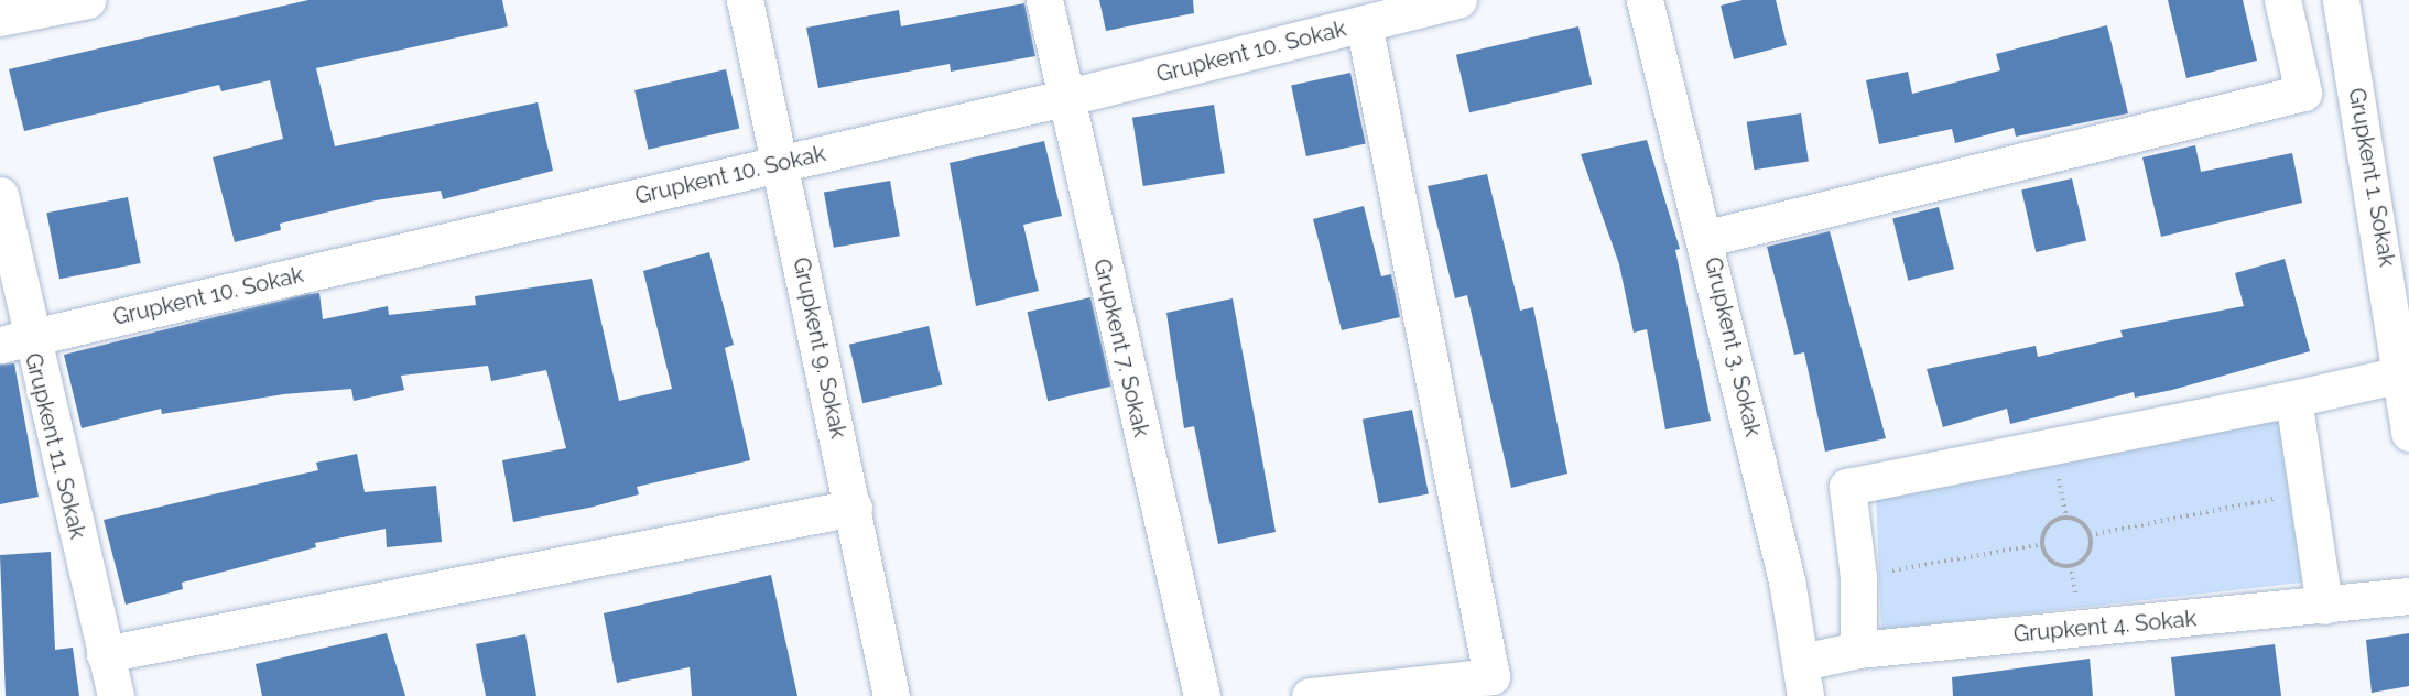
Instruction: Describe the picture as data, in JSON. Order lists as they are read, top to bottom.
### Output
{
  "streets": {
    "street": [
      "Grupkent 10. Sokak",
      "Grupkent 1. Sokak",
      "Grupkent 3. Sokak",
      "Grupkent 9. Sokak",
      "Grupkent 7. Sokak",
      "Grupkent 11. Sokak",
      "Grupkent 4. Sokak"
    ]
  },
  "crossings": [
    ["Grupkent 10. Sokak", "Grupkent 9. Sokak"],
    ["Grupkent 10. Sokak", "Grupkent 7. Sokak"],
    ["Grupkent 10. Sokak", "Grupkent 11. Sokak"],
    ["Grupkent 3. Sokak", "Grupkent 4. Sokak"]
  ]
}
